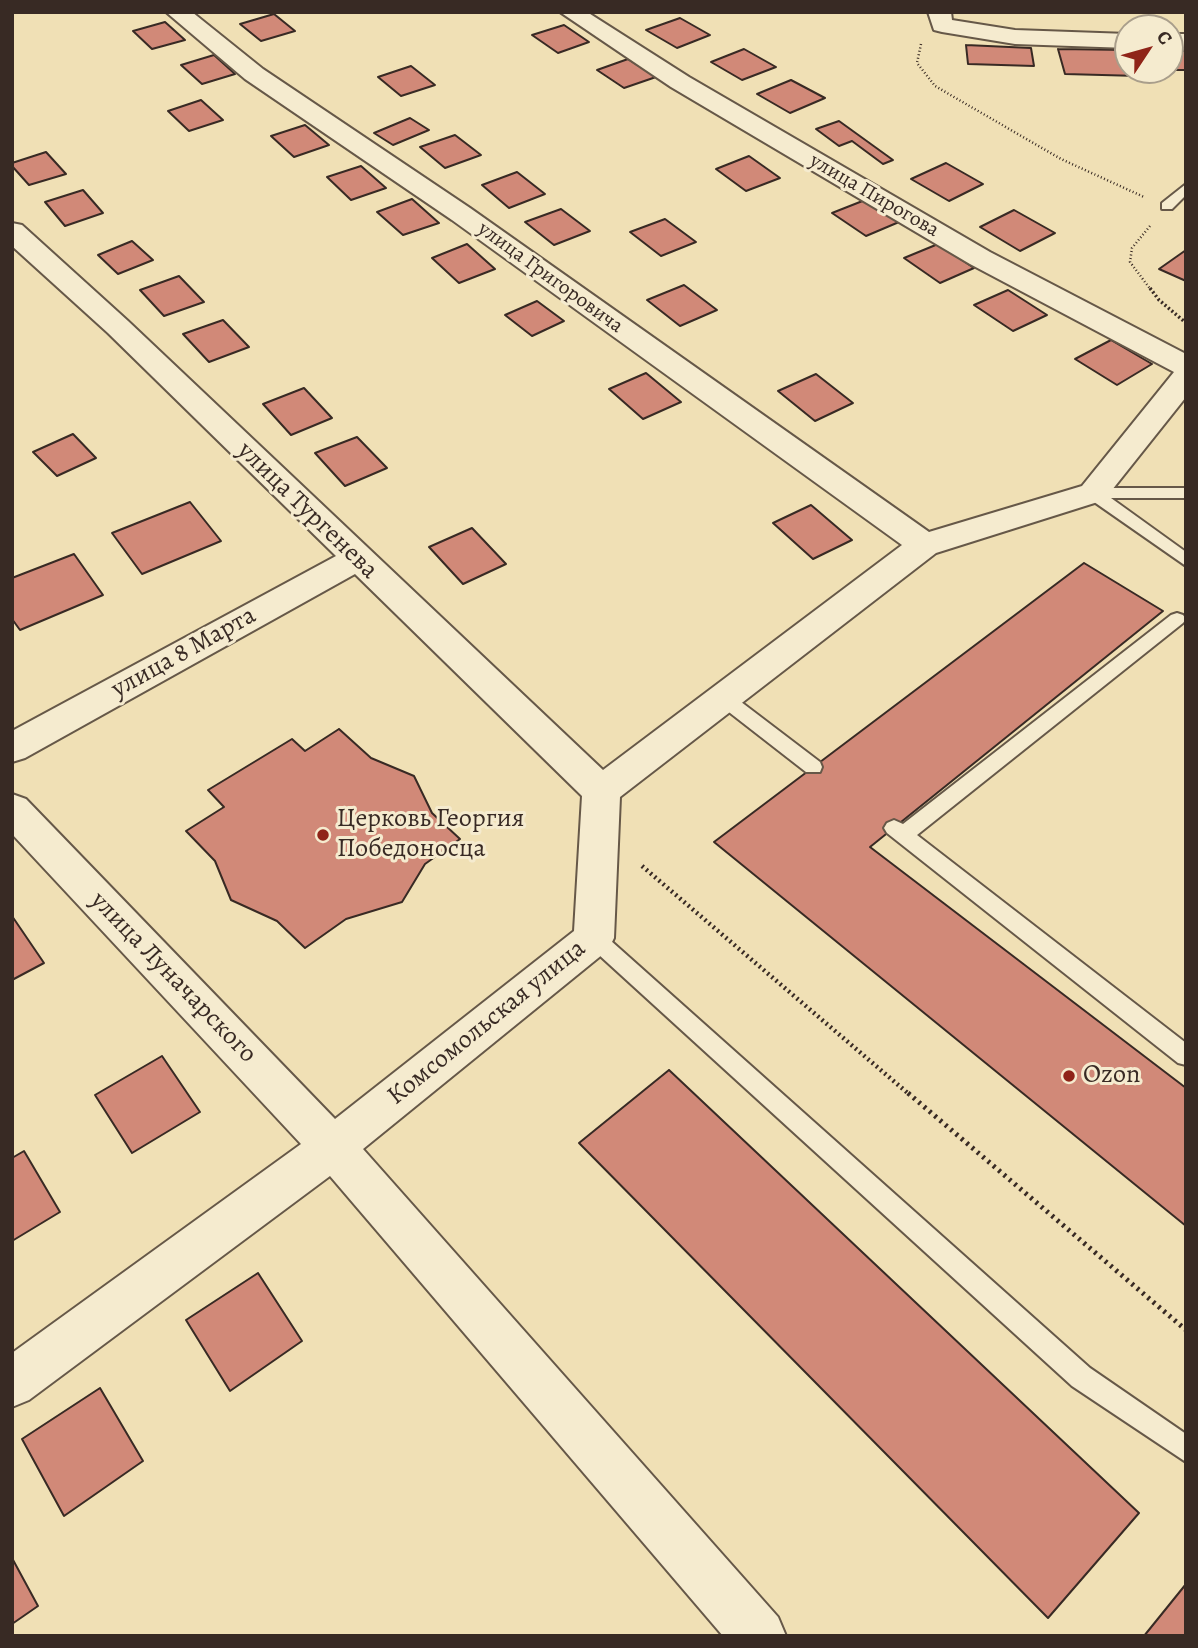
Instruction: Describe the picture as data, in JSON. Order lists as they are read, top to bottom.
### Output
{
  "streets": {
    "street": [
      "улица Пирогова",
      "улица Григоровича",
      "улица Тургенева",
      "улица 8 Марта",
      "улица Луначарского",
      "Комсомольская улица"
    ]
  },
  "crossings": [
    ["улица Тургенева", "улица 8 Марта"],
    ["улица Тургенева", "Комсомольская улица"],
    ["улица Луначарского", "Комсомольская улица"]
  ],
  "places": ["Церковь Георгия Победоносца", "Ozon"],
  "north": "top right"
}
